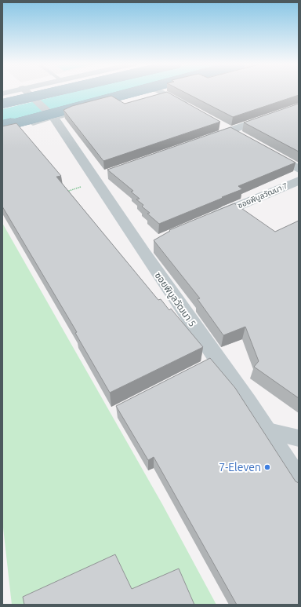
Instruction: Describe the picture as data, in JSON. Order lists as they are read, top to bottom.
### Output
{
  "streets": {
    "street": ["ซอยพิบูลวัฒนา 7", "ซอยพิบูลวัฒนา 5"]
  },
  "places": ["7-Eleven"]
}
